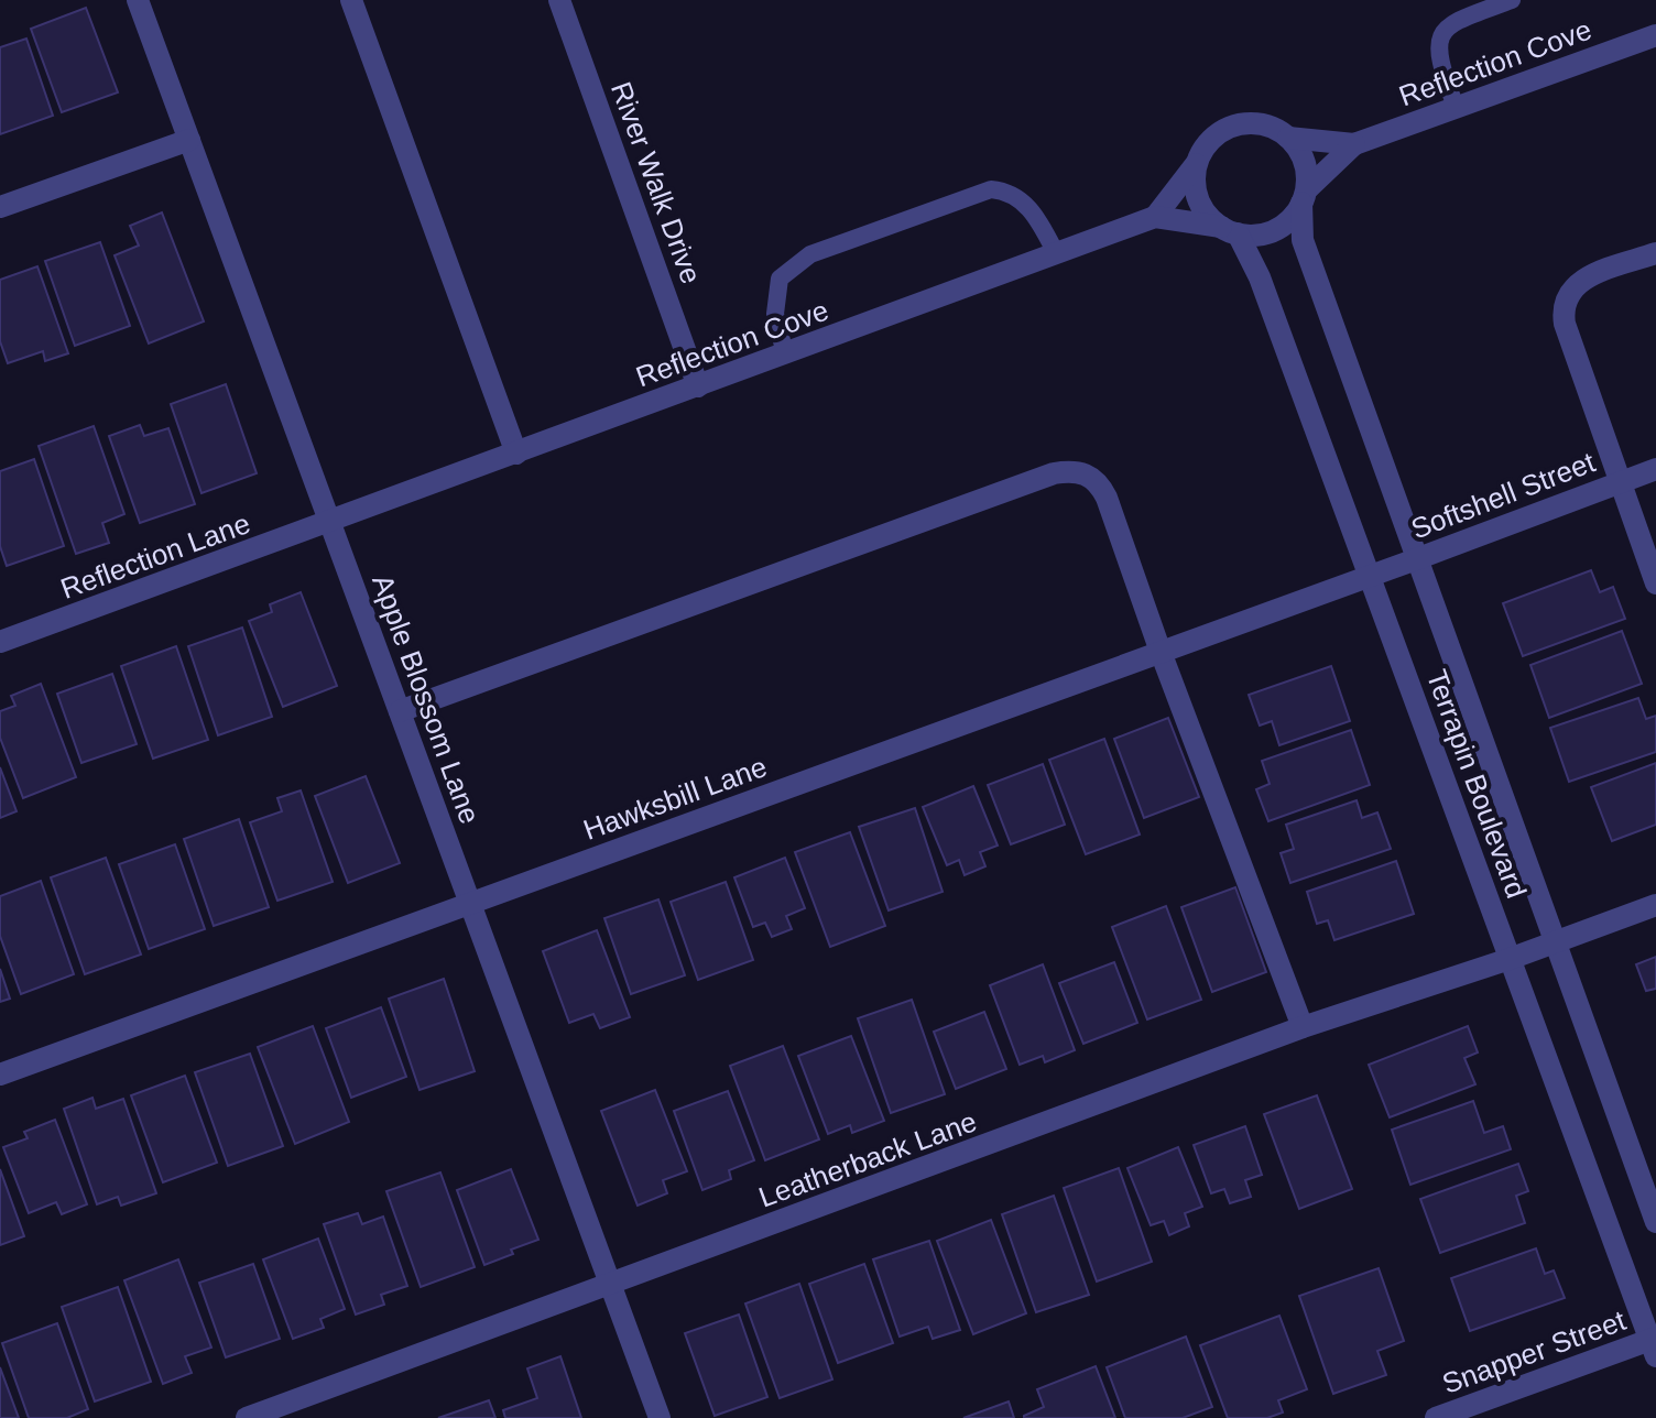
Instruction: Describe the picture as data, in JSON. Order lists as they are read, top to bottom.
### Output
{
  "streets": {
    "street": [
      "Reflection Cove",
      "River Walk Drive",
      "Softshell Street",
      "Reflection Lane",
      "Apple Blossom Lane",
      "Terrapin Boulevard",
      "Hawksbill Lane",
      "Leatherback Lane",
      "Snapper Street"
    ]
  },
  "crossings": [
    ["Reflection Cove", "River Walk Drive"],
    ["Reflection Cove", "Reflection Lane"],
    ["Reflection Cove", "Apple Blossom Lane"],
    ["Reflection Cove", "Terrapin Boulevard"],
    ["Softshell Street", "Terrapin Boulevard"],
    ["Softshell Street", "Hawksbill Lane"],
    ["Reflection Lane", "Apple Blossom Lane"],
    ["Apple Blossom Lane", "Hawksbill Lane"],
    ["Apple Blossom Lane", "Leatherback Lane"],
    ["Terrapin Boulevard", "Hawksbill Lane"],
    ["Terrapin Boulevard", "Leatherback Lane"],
    ["Terrapin Boulevard", "Snapper Street"]
  ]
}
